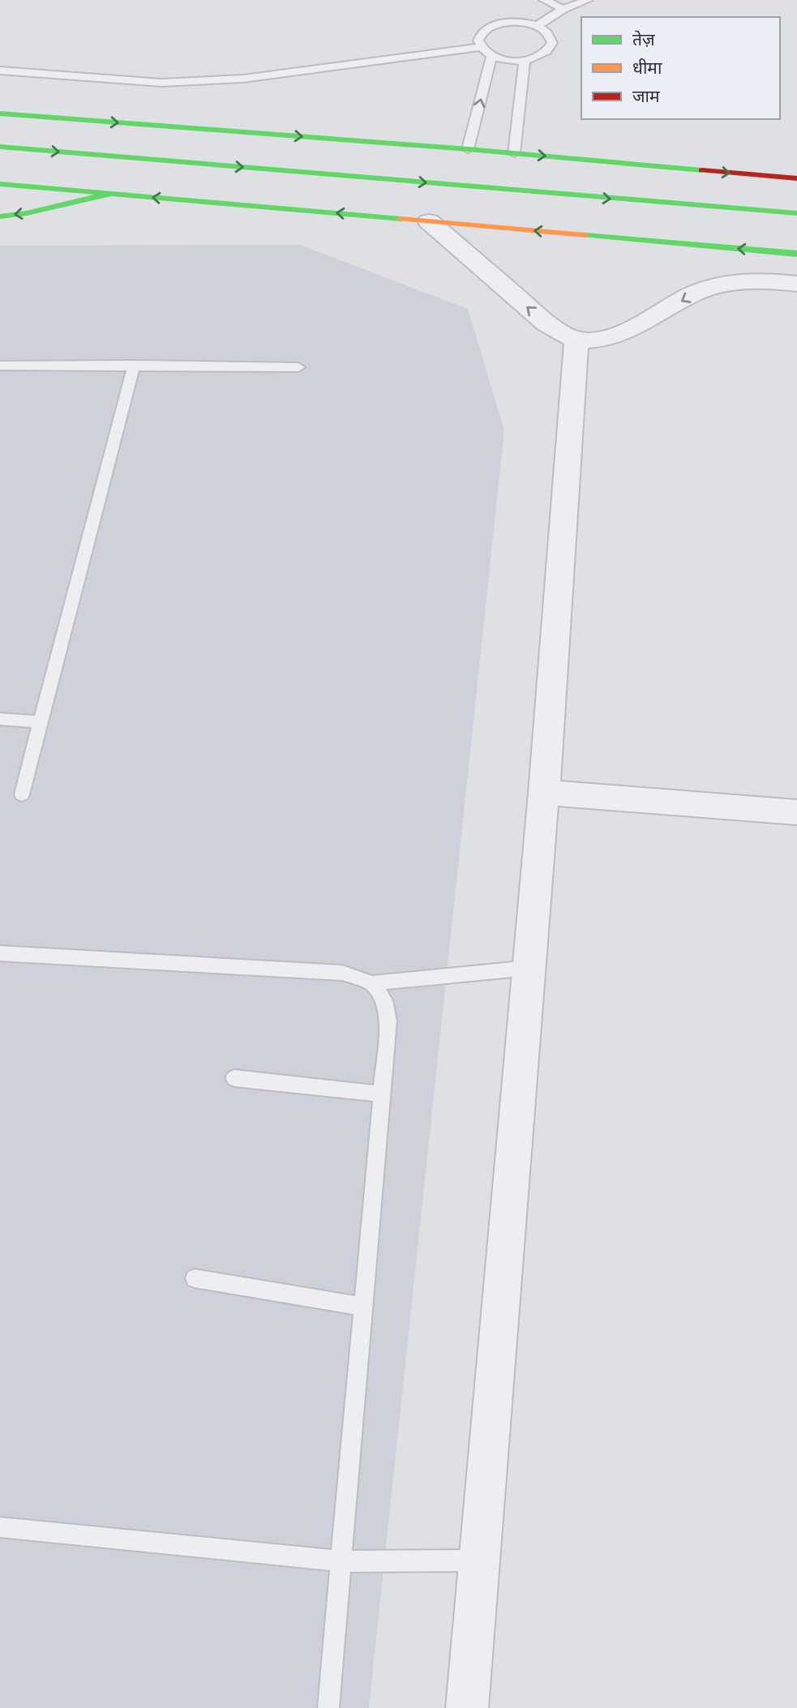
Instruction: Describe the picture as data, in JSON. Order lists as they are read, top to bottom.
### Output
{
  "legend": ["तेज़", "धीमा", "जाम"]
}
